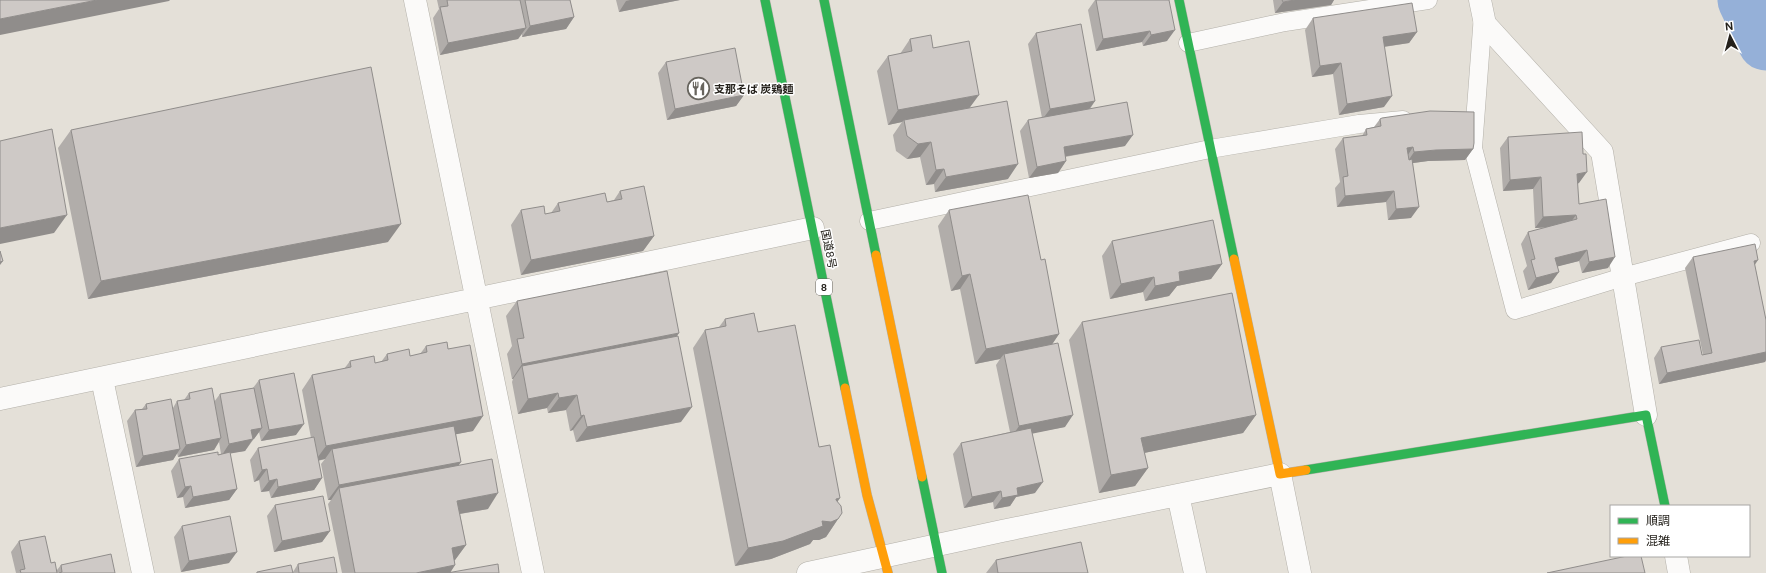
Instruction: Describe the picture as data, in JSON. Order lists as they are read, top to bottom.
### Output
{
  "streets": {
    "main road": ["国道8号", "8"]
  },
  "places": {
    "restaurant": ["支那そば 炭鶏麺"]
  },
  "legend": ["順調", "混雑"],
  "north": "top"
}
